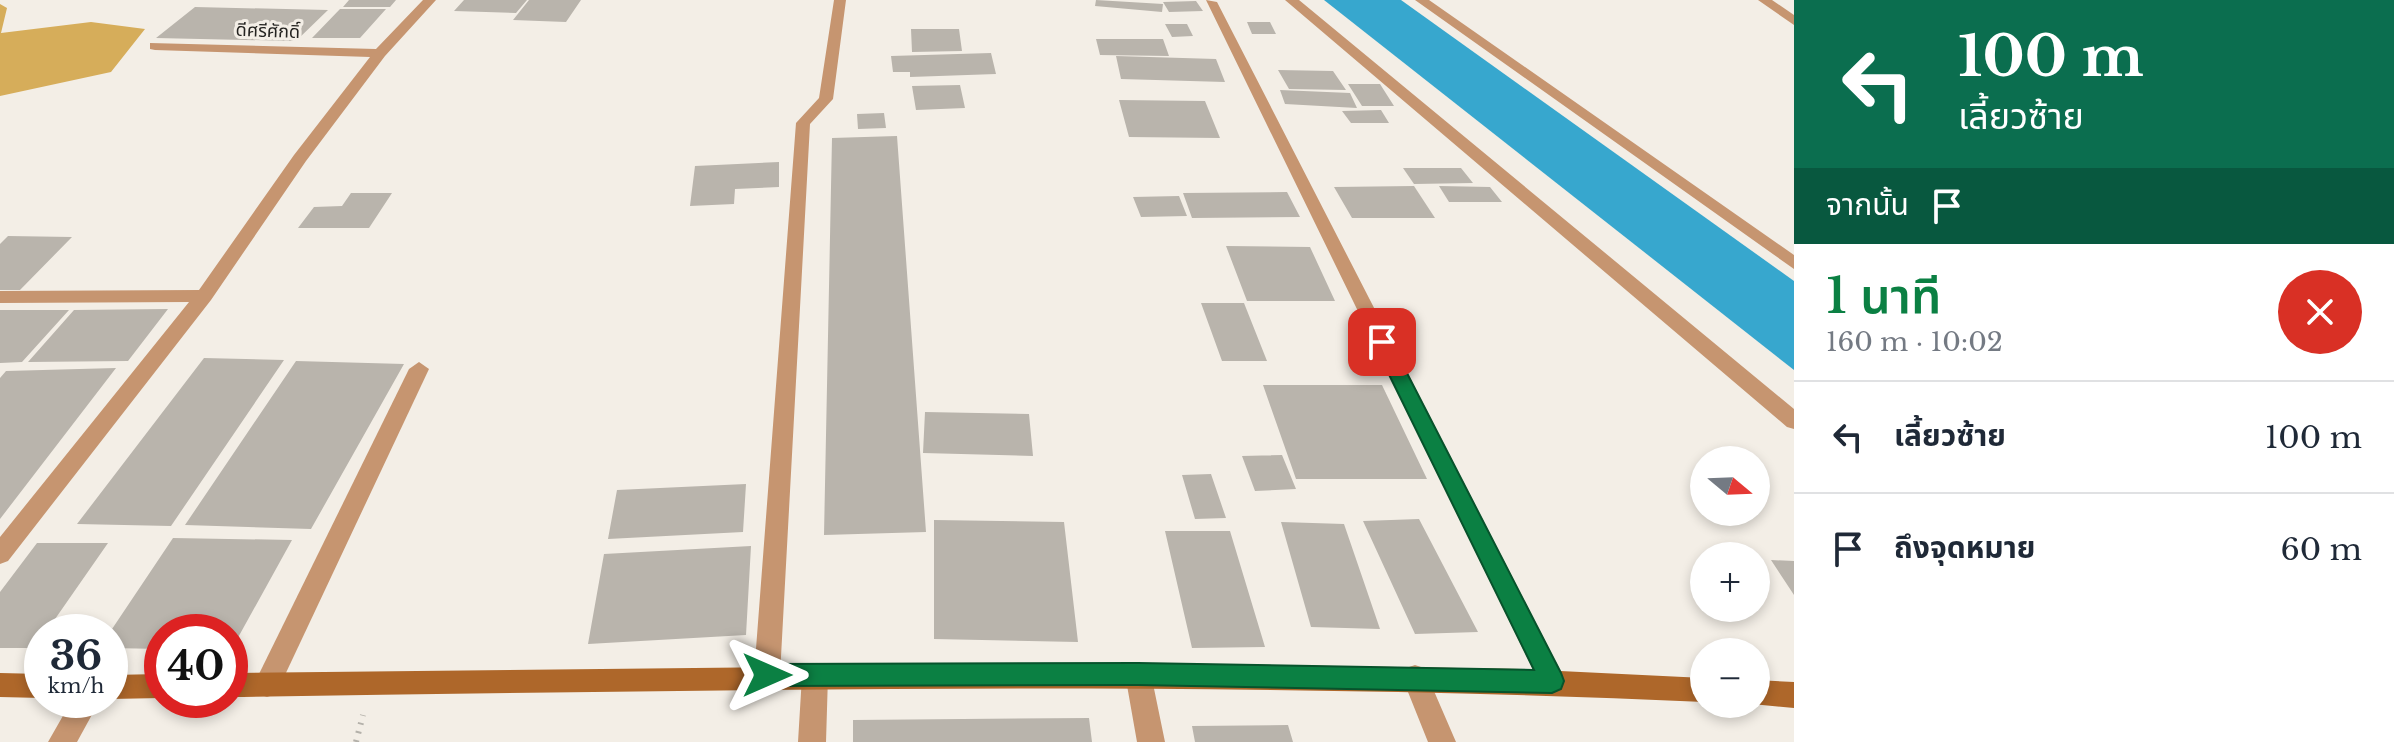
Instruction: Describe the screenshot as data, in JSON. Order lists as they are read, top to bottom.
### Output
{
  "streets": {
    "street": ["ดีศรีศักดิ์"]
  },
  "north": "right",
  "page": {
    "turn": ["100 m", "เลี้ยวซ้าย"],
    "then": "จากนั้น",
    "heading": ["1 นาที", "160 m · 10:02"],
    "list": [
      {
        "name": "เลี้ยวซ้าย",
        "value": "100 m"
      },
      {
        "name": "ถึงจุดหมาย",
        "value": "60 m"
      }
    ],
    "map_buttons": ["+", "−"],
    "speed": "36 km/h",
    "limit": "40"
  }
}
